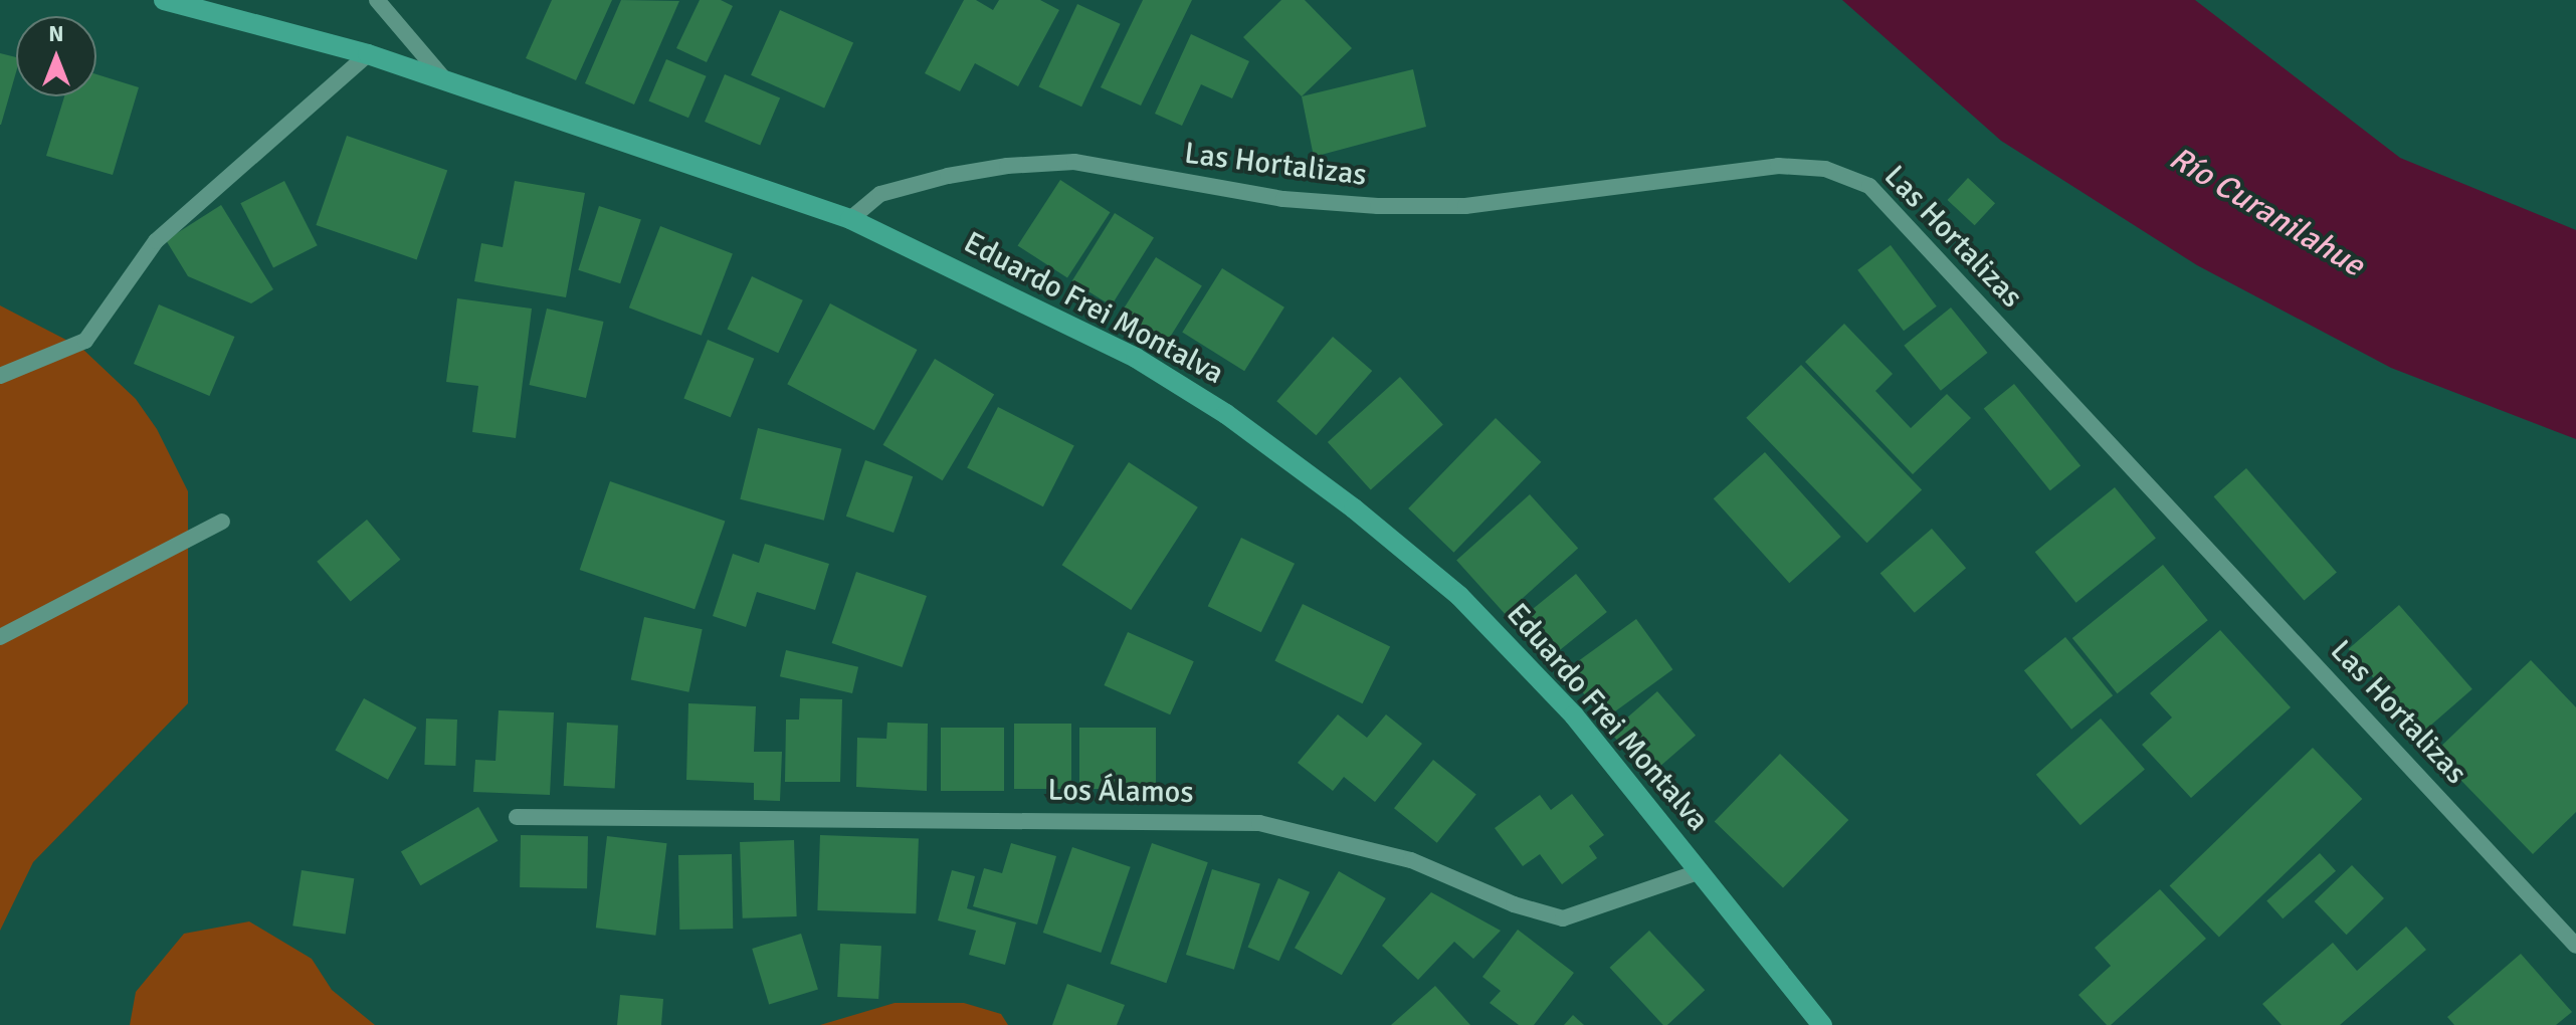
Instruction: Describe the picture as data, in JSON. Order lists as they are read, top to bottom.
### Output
{
  "streets": {
    "main road": ["Eduardo Frei Montalva"],
    "street": ["Las Hortalizas", "Los Álamos"]
  },
  "crossings": [
    ["Las Hortalizas", "Eduardo Frei Montalva"],
    ["Eduardo Frei Montalva", "Los Álamos"]
  ],
  "water": ["Río Curanilahue"],
  "north": "top"
}
